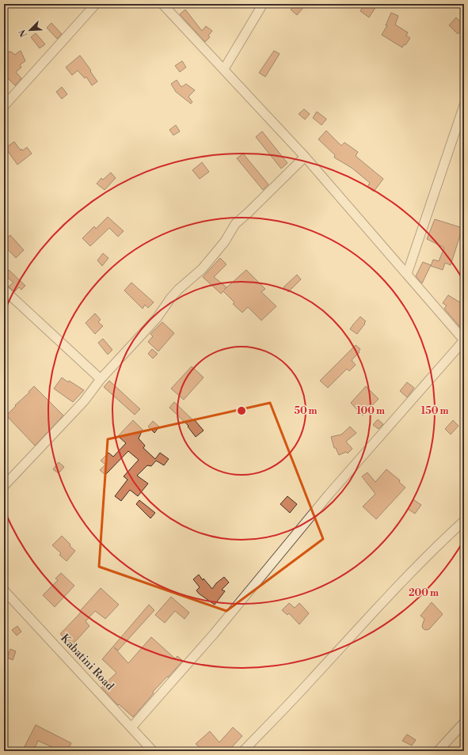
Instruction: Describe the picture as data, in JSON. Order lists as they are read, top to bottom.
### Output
{
  "streets": {
    "street": ["Kabatini Road"]
  },
  "north": "bottom left",
  "rings": [
    "50 m",
    "100 m",
    "150 m",
    "200 m"
  ]
}
